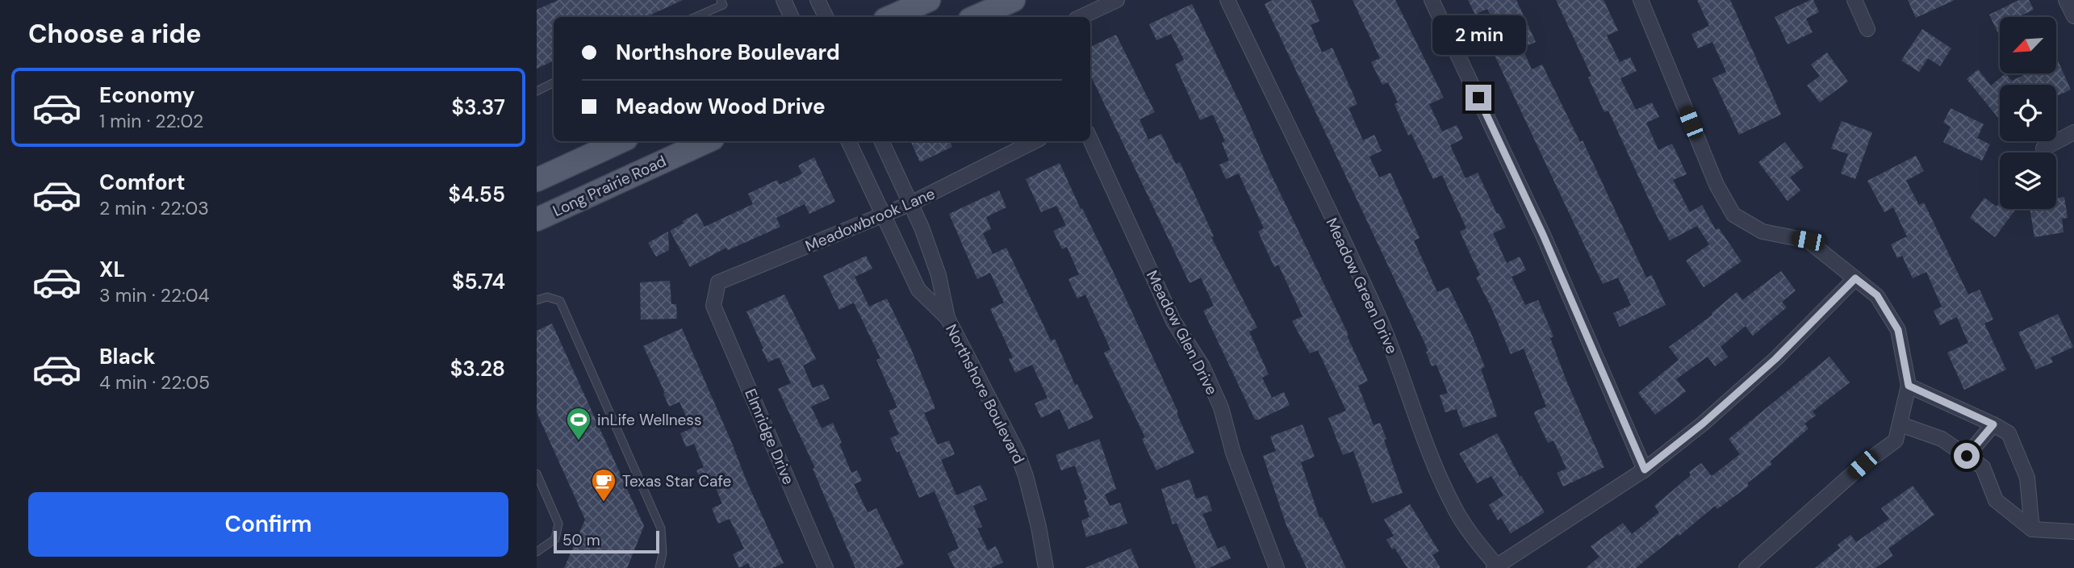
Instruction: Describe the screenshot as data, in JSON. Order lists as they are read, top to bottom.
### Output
{
  "streets": {
    "main road": ["Long Prairie Road"],
    "street": [
      "Meadowbrook Lane",
      "Meadow Green Drive",
      "Meadow Glen Drive",
      "Northshore Boulevard",
      "Elmridge Drive"
    ]
  },
  "crossings": [
    ["Meadowbrook Lane", "Northshore Boulevard"],
    ["Meadowbrook Lane", "Elmridge Drive"]
  ],
  "places": {
    "sports": ["inLife Wellness"],
    "cafe": ["Texas Star Cafe"]
  },
  "scale_bar": "50 m",
  "north": "bottom left",
  "page": {
    "heading": "Choose a ride",
    "bubble": "2 min",
    "banner": ["Northshore Boulevard", "Meadow Wood Drive"],
    "list": [
      {
        "name": "Economy",
        "note": "1 min · 22:02",
        "value": "$3.37"
      },
      {
        "name": "Comfort",
        "note": "2 min · 22:03",
        "value": "$4.55"
      },
      {
        "name": "XL",
        "note": "3 min · 22:04",
        "value": "$5.74"
      },
      {
        "name": "Black",
        "note": "4 min · 22:05",
        "value": "$3.28"
      }
    ],
    "buttons": "Confirm",
    "scale": "50 m"
  }
}
